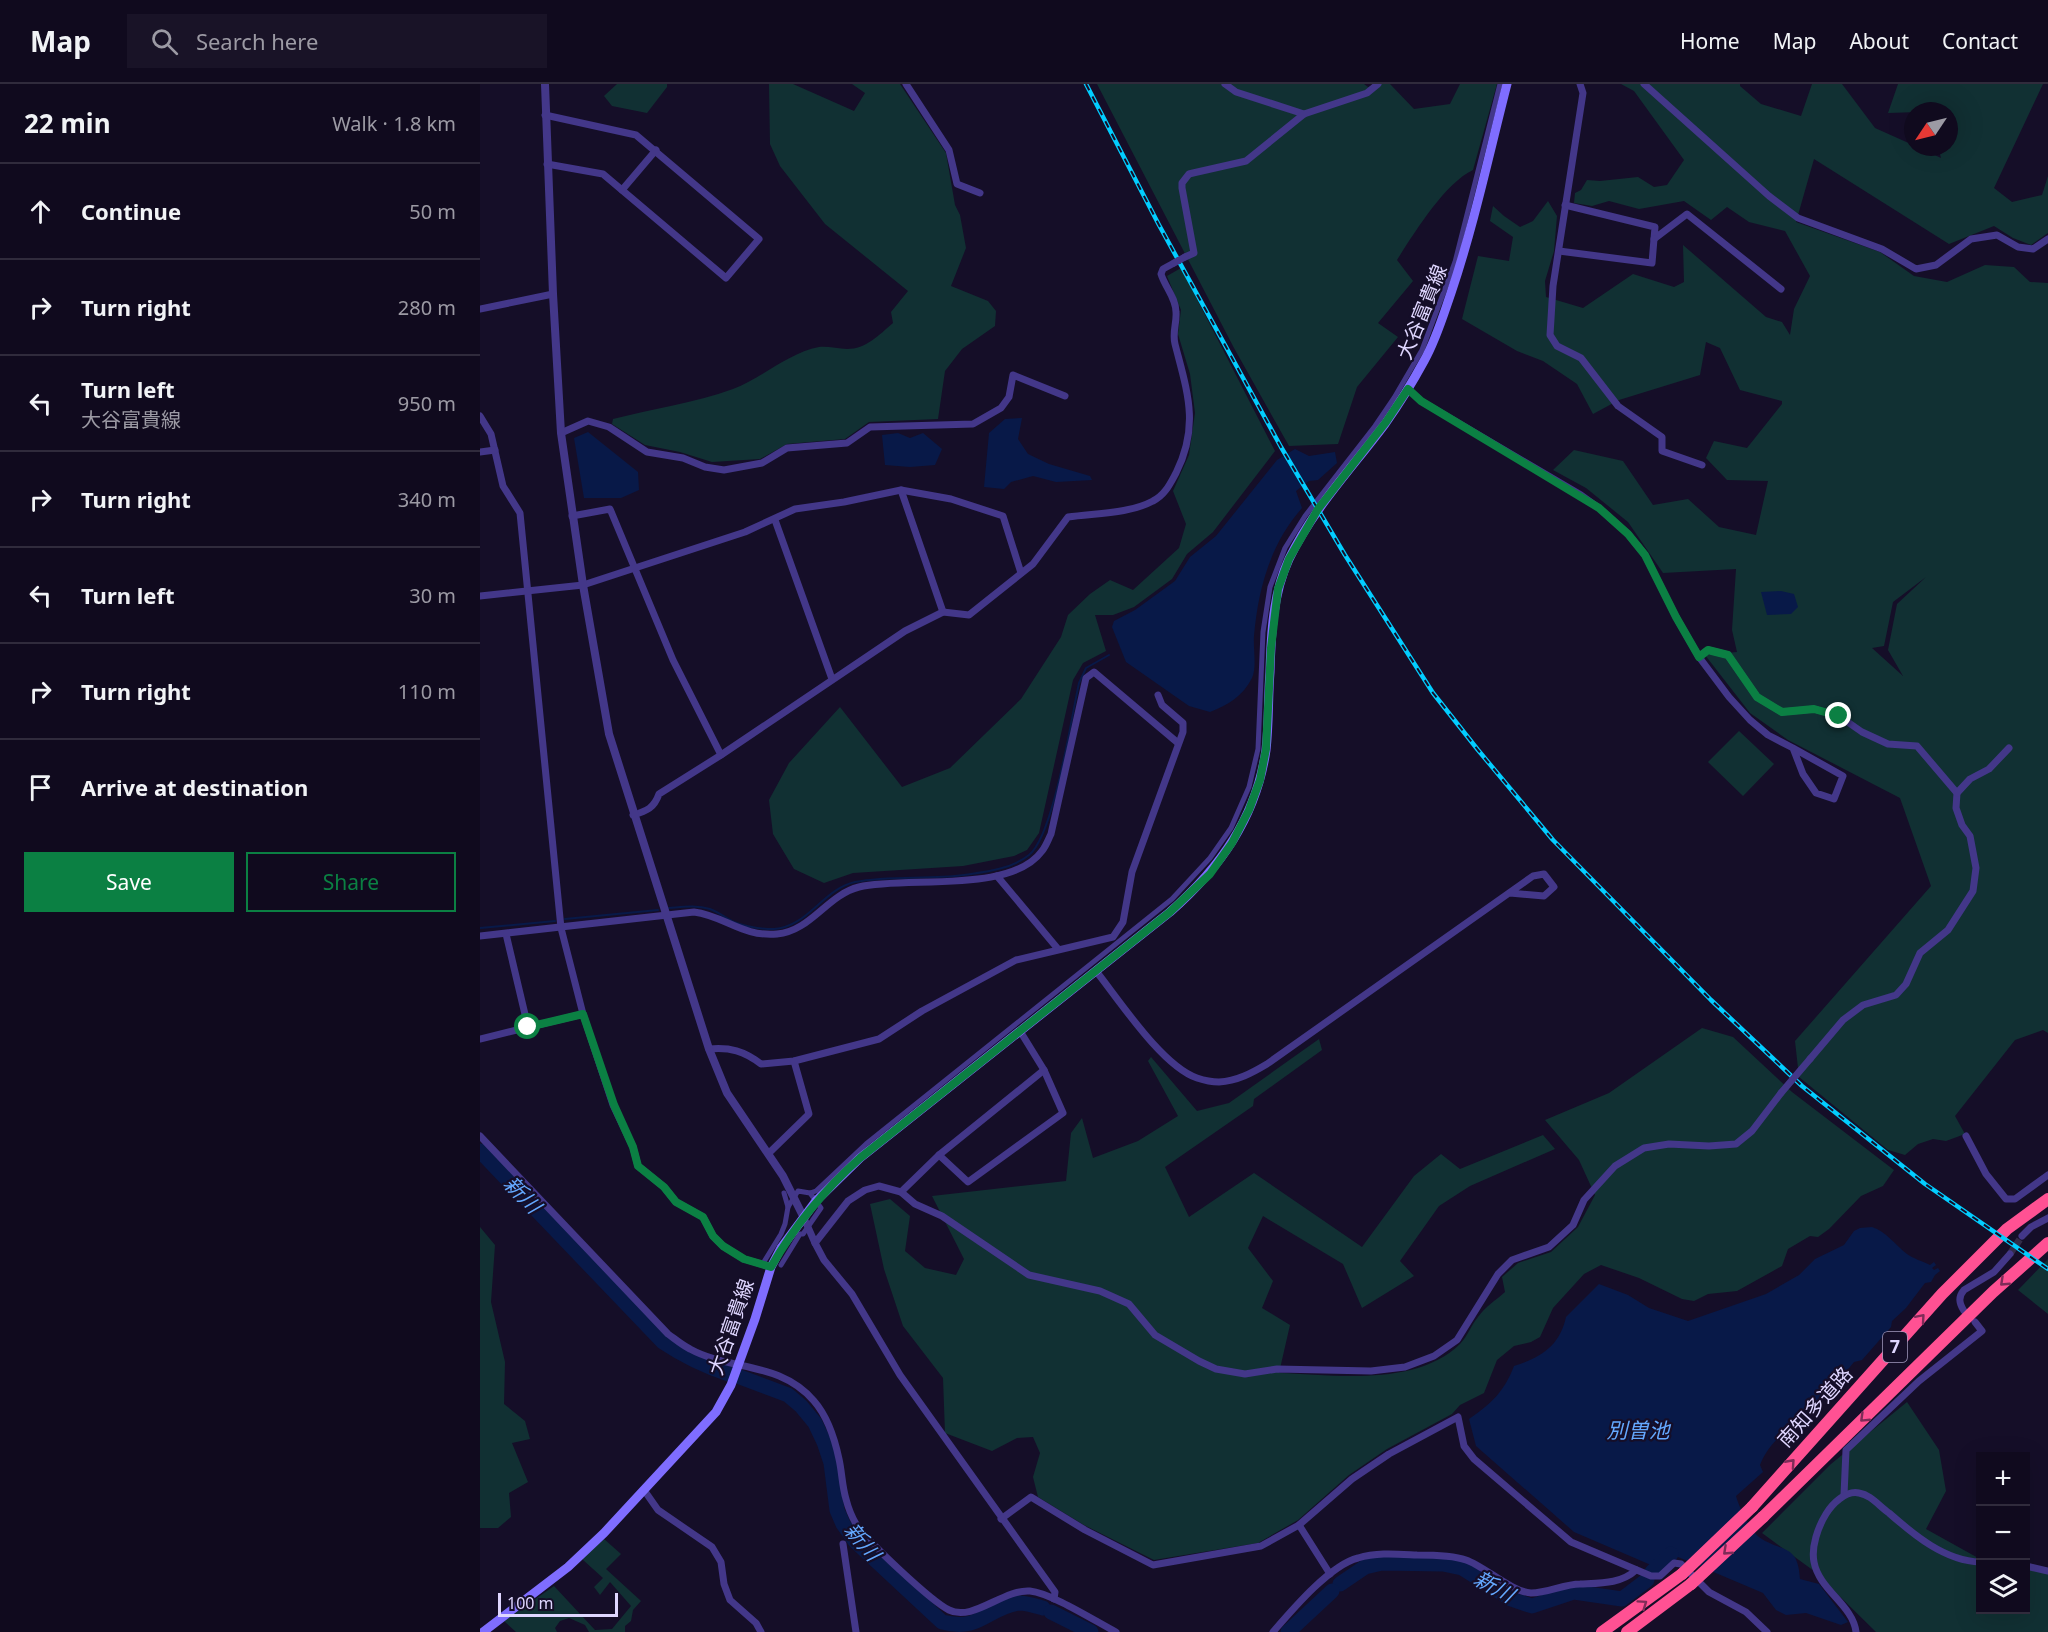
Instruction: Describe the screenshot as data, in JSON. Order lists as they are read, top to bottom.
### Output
{
  "streets": {
    "highway": ["7", "南知多道路"],
    "main road": ["大谷富貴線"]
  },
  "water": ["新川", "別曽池"],
  "scale_bar": "100 m",
  "north": "bottom left",
  "page": {
    "header": "Map",
    "search": "Search here",
    "nav": [
      "Home",
      "Map",
      "About",
      "Contact"
    ],
    "heading": ["22 min", "Walk · 1.8 km"],
    "list": [
      ["Continue", "50 m"],
      ["Turn right", "280 m"],
      ["Turn left", "大谷富貴線", "950 m"],
      ["Turn right", "340 m"],
      ["Turn left", "30 m"],
      ["Turn right", "110 m"],
      "Arrive at destination"
    ],
    "buttons": ["Save", "Share"],
    "map_buttons": ["+", "−"],
    "scale": "100 m"
  }
}
